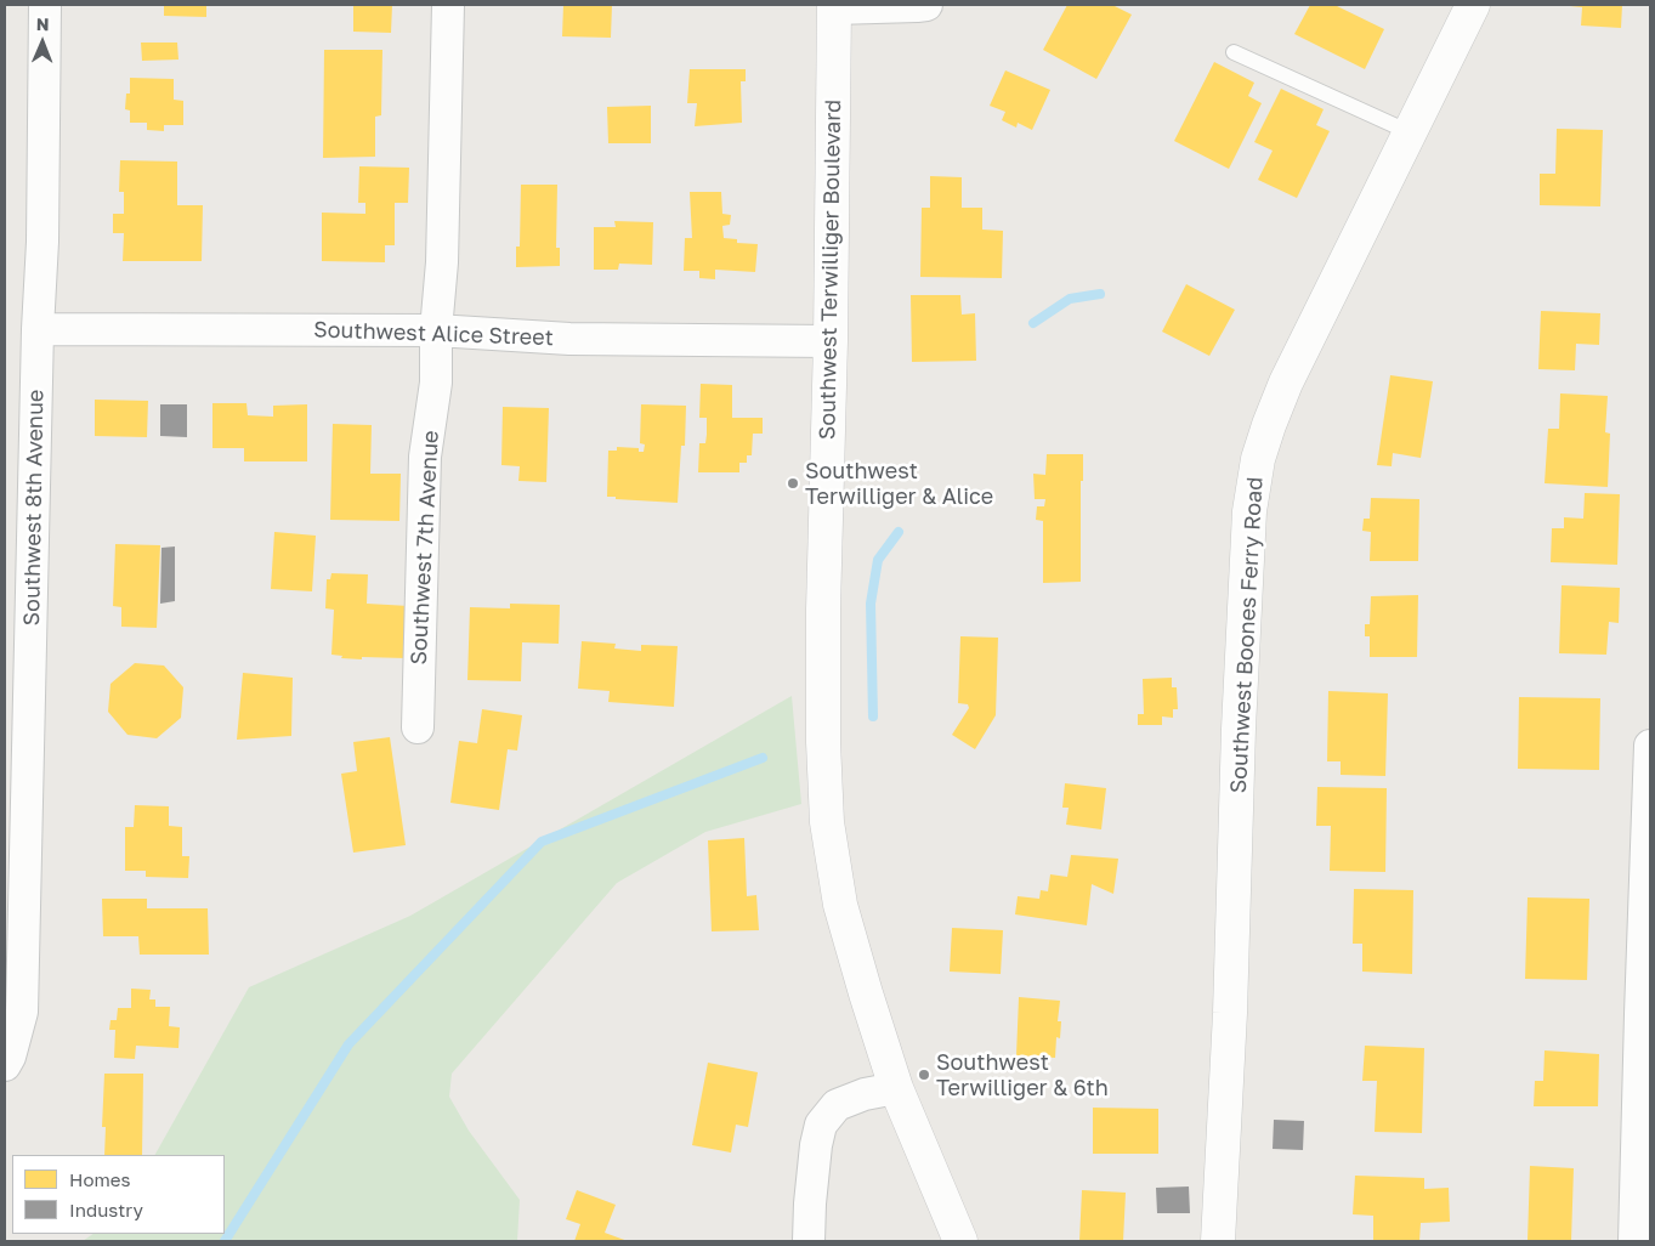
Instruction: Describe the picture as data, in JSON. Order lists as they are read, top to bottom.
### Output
{
  "streets": {
    "street": [
      "Southwest Terwilliger Boulevard",
      "Southwest Alice Street",
      "Southwest 8th Avenue",
      "Southwest 7th Avenue",
      "Southwest Boones Ferry Road"
    ]
  },
  "crossings": [
    ["Southwest Terwilliger Boulevard", "Southwest Alice Street"],
    ["Southwest Alice Street", "Southwest 8th Avenue"],
    ["Southwest Alice Street", "Southwest 7th Avenue"]
  ],
  "places": ["Southwest Terwilliger & Alice", "Southwest Terwilliger & 6th"],
  "legend": ["Homes", "Industry"],
  "north": "top"
}
